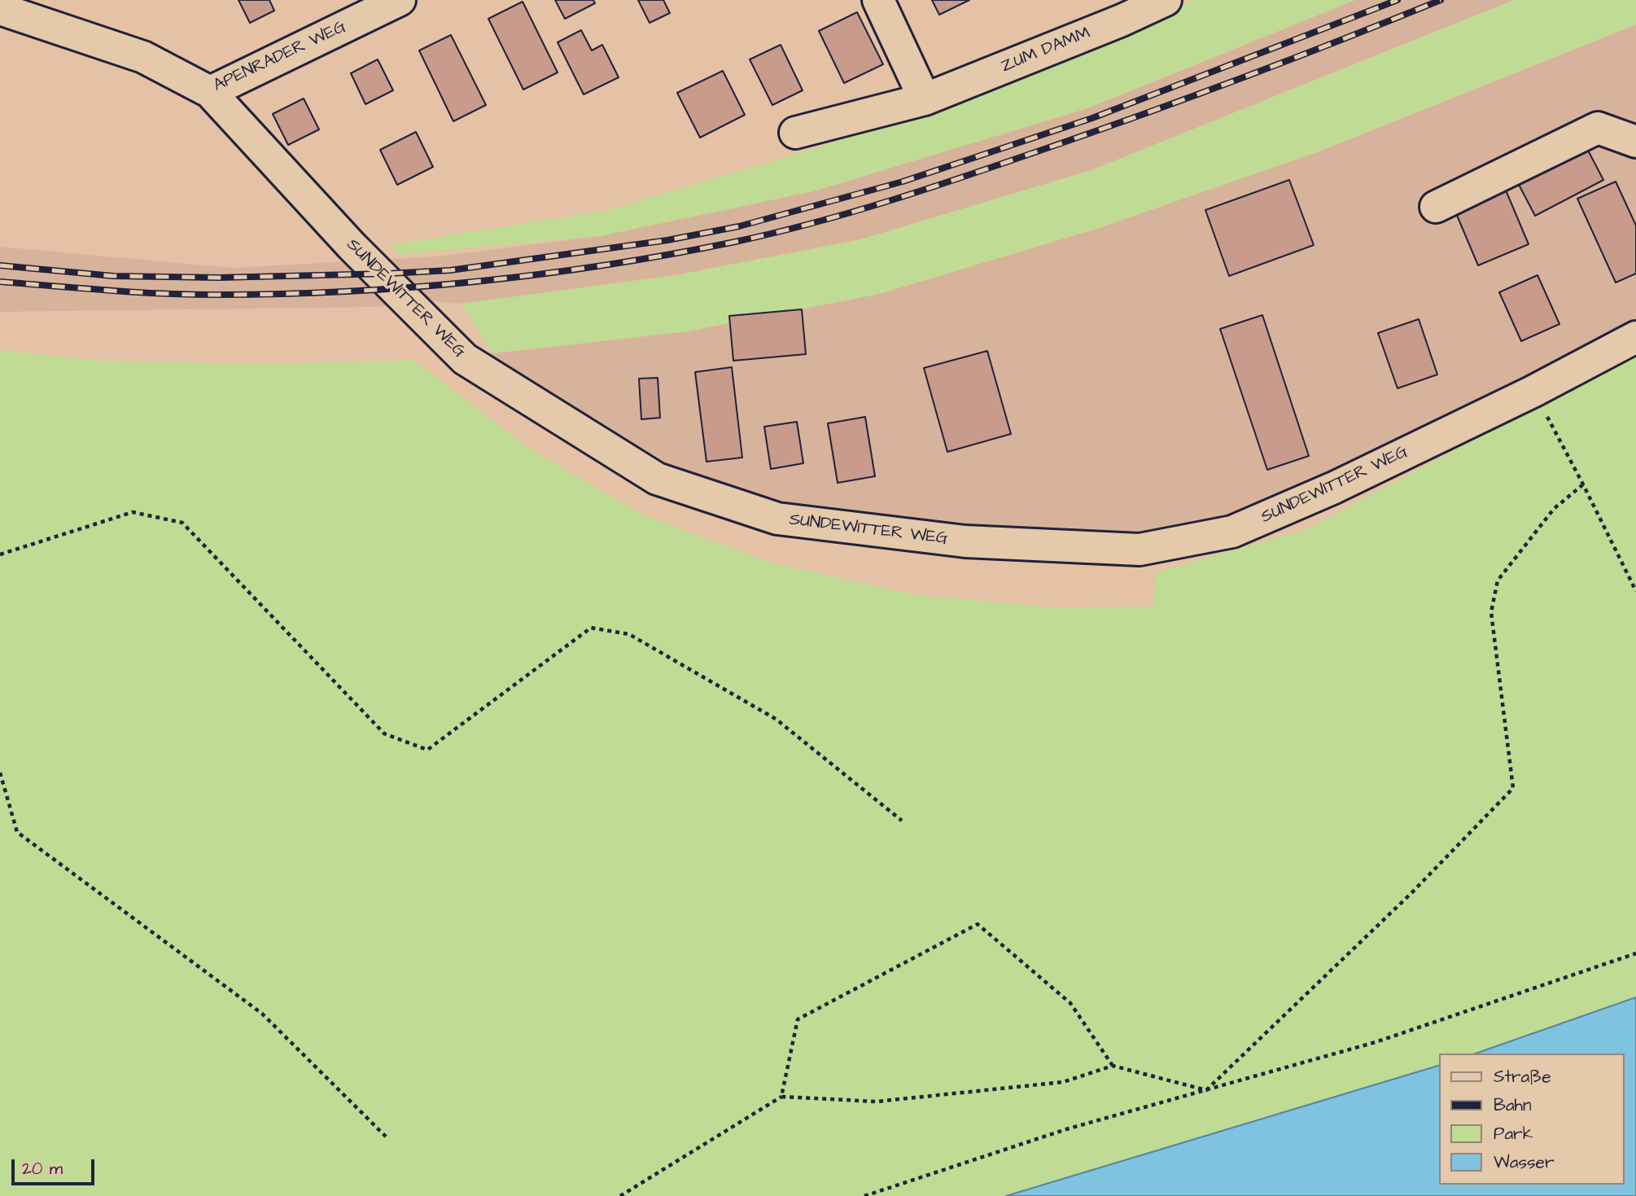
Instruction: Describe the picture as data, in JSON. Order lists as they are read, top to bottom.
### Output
{
  "streets": {
    "street": ["ZUM DAMM", "APENRADER WEG", "SUNDEWITTER WEG"]
  },
  "crossings": [
    ["APENRADER WEG", "SUNDEWITTER WEG"]
  ],
  "legend": [
    "Straße",
    "Bahn",
    "Park",
    "Wasser"
  ],
  "scale_bar": "20 m"
}
